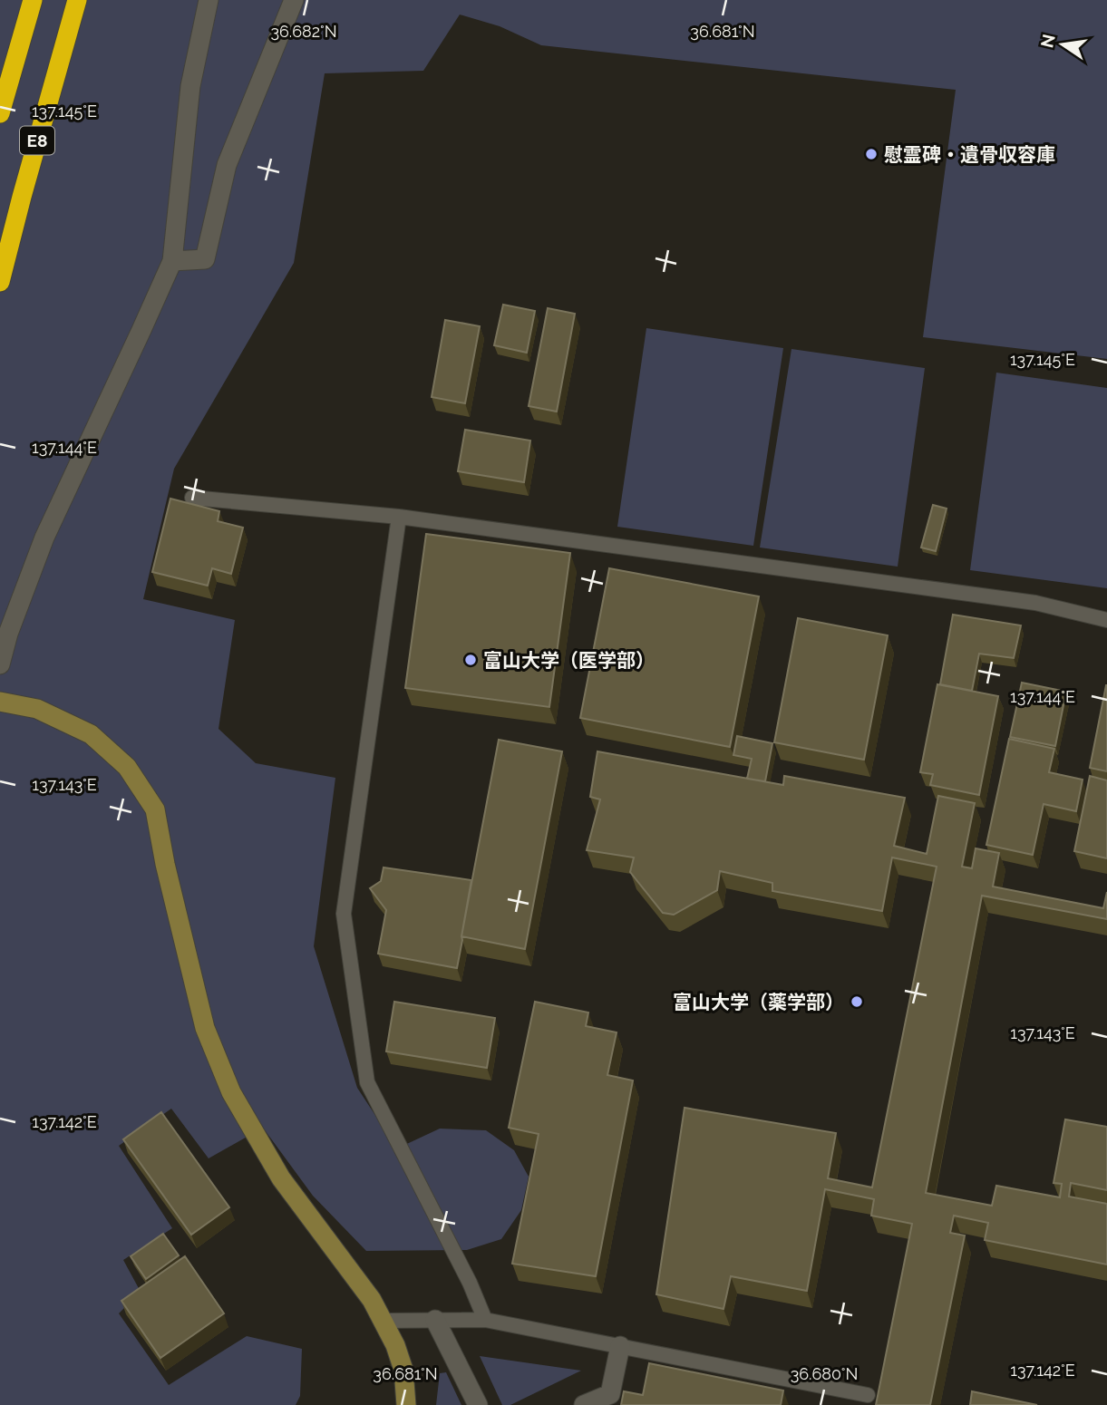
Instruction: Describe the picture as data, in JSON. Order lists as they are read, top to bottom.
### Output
{
  "streets": {
    "highway": ["E8"]
  },
  "places": ["慰霊碑・遺骨収容庫", "富山大学（医学部）", "富山大学（薬学部）"],
  "north": "left",
  "coordinates": [
    "36.682°N",
    "36.681°N",
    "137.145°E",
    "137.144°E",
    "137.143°E",
    "137.142°E",
    "36.680°N"
  ]
}
